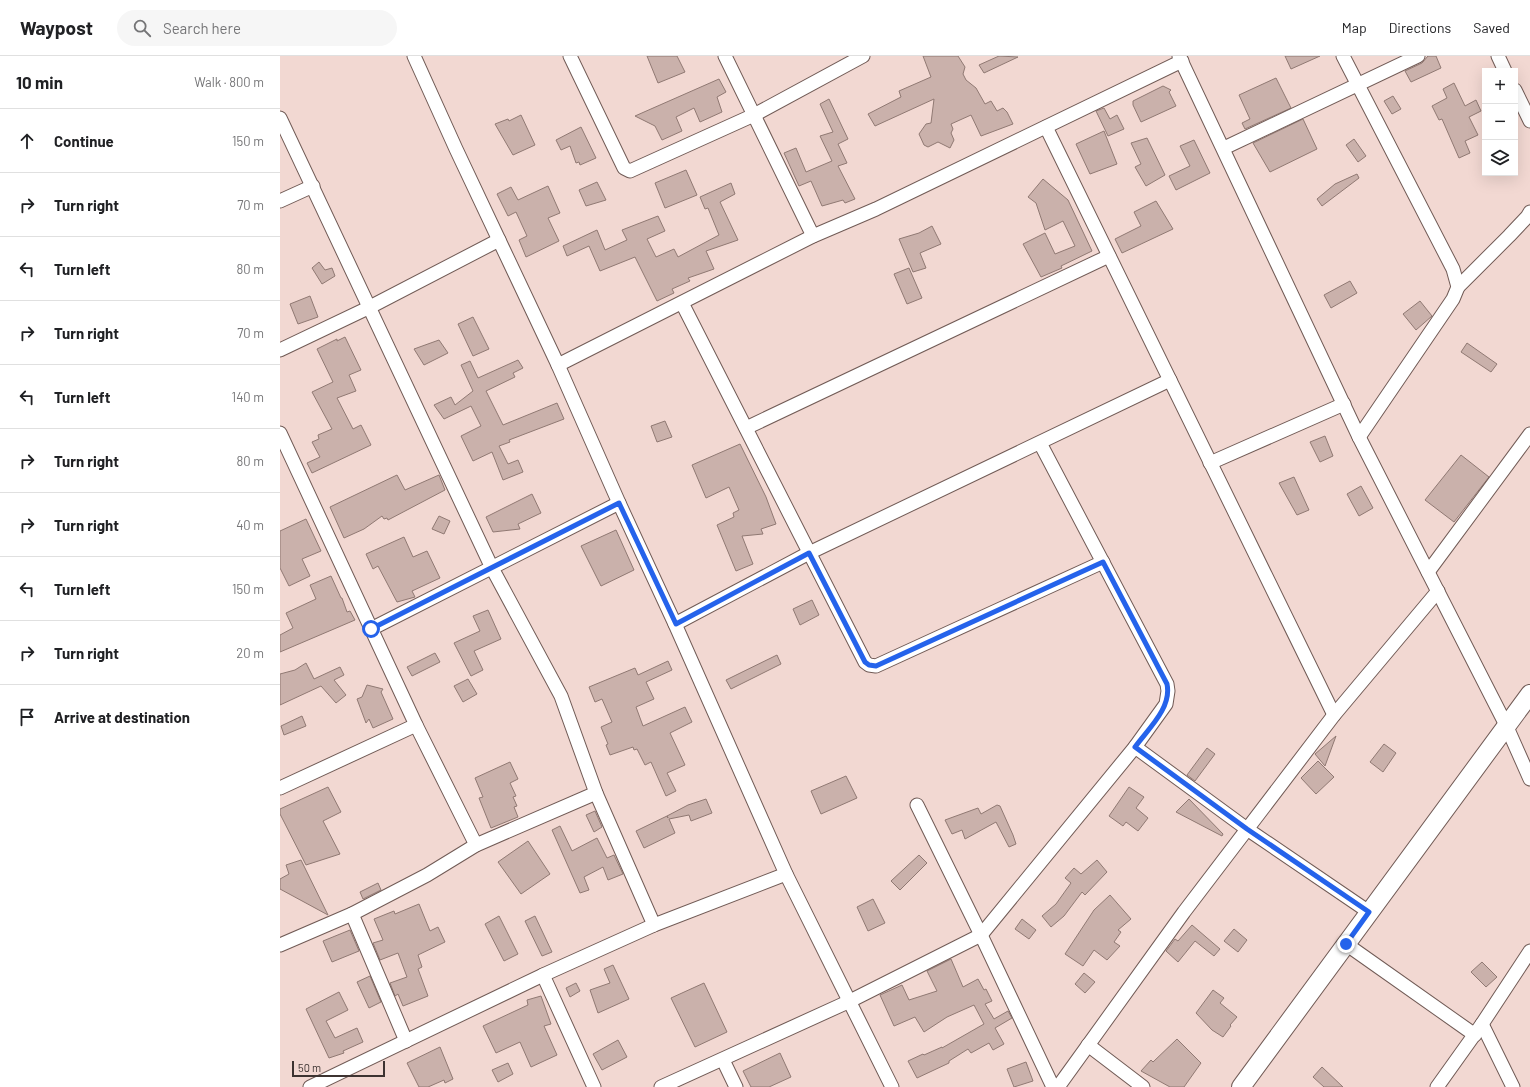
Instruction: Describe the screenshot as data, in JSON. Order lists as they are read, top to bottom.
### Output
{
  "scale_bar": "50 m",
  "page": {
    "header": "Waypost",
    "search": "Search here",
    "nav": ["Map", "Directions", "Saved"],
    "heading": ["10 min", "Walk · 800 m"],
    "map_buttons": ["+", "−"],
    "list": [
      ["Continue", "150 m"],
      ["Turn right", "70 m"],
      ["Turn left", "80 m"],
      ["Turn right", "70 m"],
      ["Turn left", "140 m"],
      ["Turn right", "80 m"],
      ["Turn right", "40 m"],
      ["Turn left", "150 m"],
      ["Turn right", "20 m"],
      "Arrive at destination"
    ],
    "scale": "50 m"
  }
}
